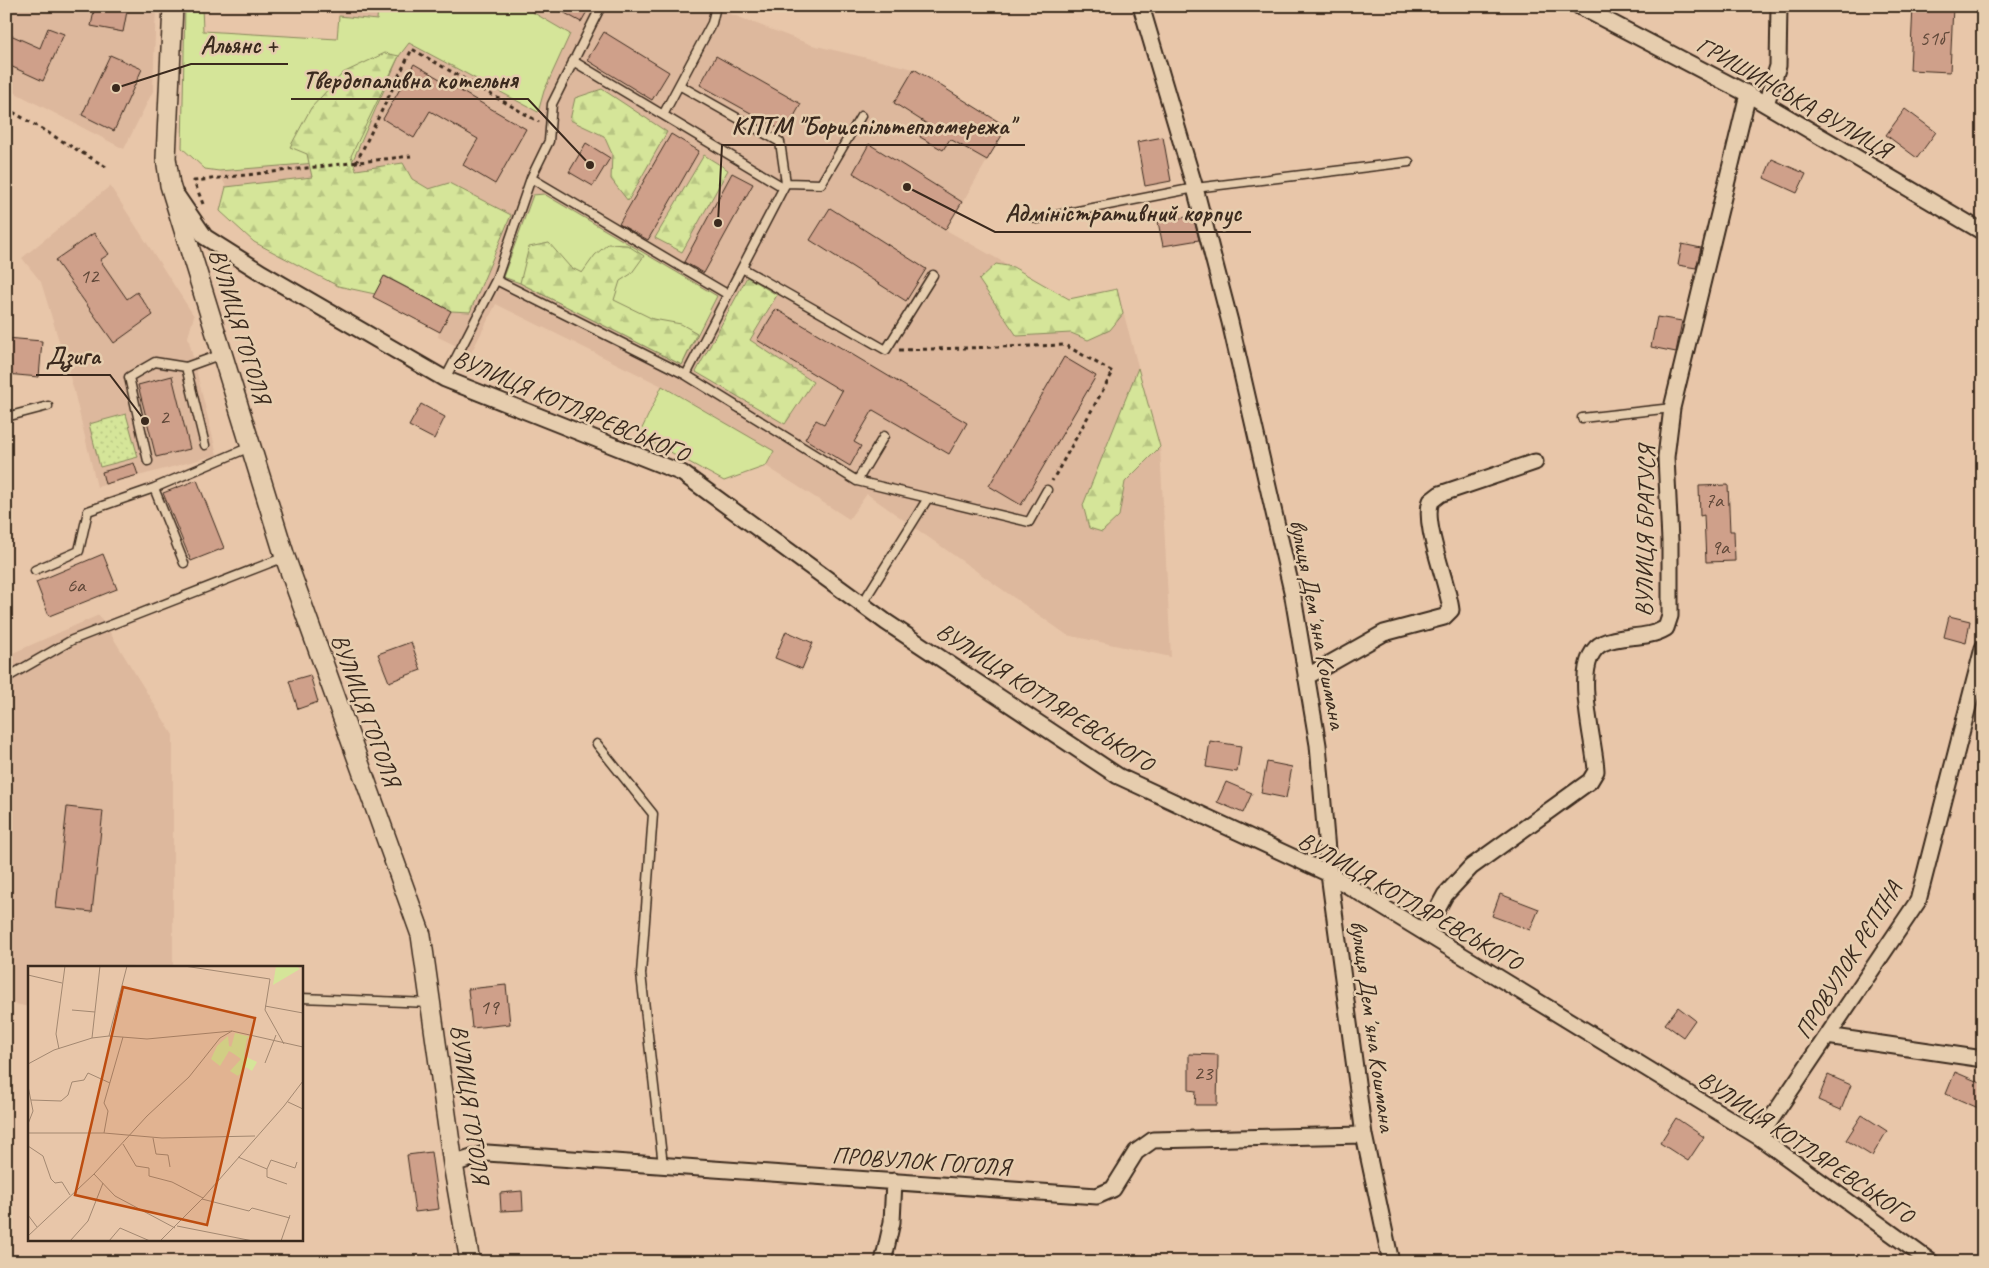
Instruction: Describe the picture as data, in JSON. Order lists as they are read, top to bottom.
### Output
{
  "streets": {
    "street": [
      "ГРИШИНСЬКА ВУЛИЦЯ",
      "ВУЛИЦЯ ГОГОЛЯ",
      "ВУЛИЦЯ КОТЛЯРЕВСЬКОГО",
      "ВУЛИЦЯ БРАТУСЯ",
      "вулиця Демʼяна Кошмана",
      "ПРОВУЛОК РЄПІНА",
      "ПРОВУЛОК ГОГОЛЯ"
    ]
  },
  "crossings": [
    ["ГРИШИНСЬКА ВУЛИЦЯ", "ВУЛИЦЯ БРАТУСЯ"],
    ["ВУЛИЦЯ ГОГОЛЯ", "ВУЛИЦЯ КОТЛЯРЕВСЬКОГО"],
    ["ВУЛИЦЯ ГОГОЛЯ", "ПРОВУЛОК ГОГОЛЯ"],
    ["ВУЛИЦЯ КОТЛЯРЕВСЬКОГО", "ВУЛИЦЯ БРАТУСЯ"],
    ["ВУЛИЦЯ КОТЛЯРЕВСЬКОГО", "вулиця Демʼяна Кошмана"],
    ["ВУЛИЦЯ КОТЛЯРЕВСЬКОГО", "ПРОВУЛОК РЄПІНА"],
    ["вулиця Демʼяна Кошмана", "ПРОВУЛОК ГОГОЛЯ"]
  ],
  "places": [
    "Альянс +",
    "Твердопаливна котельня",
    "Адміністративний корпус",
    "КПТМ \"Бориспільтепломережа\"",
    "Дзига"
  ],
  "house_numbers": [
    "51б",
    "12",
    "2",
    "7а",
    "9а",
    "6а",
    "19",
    "23"
  ]
}
